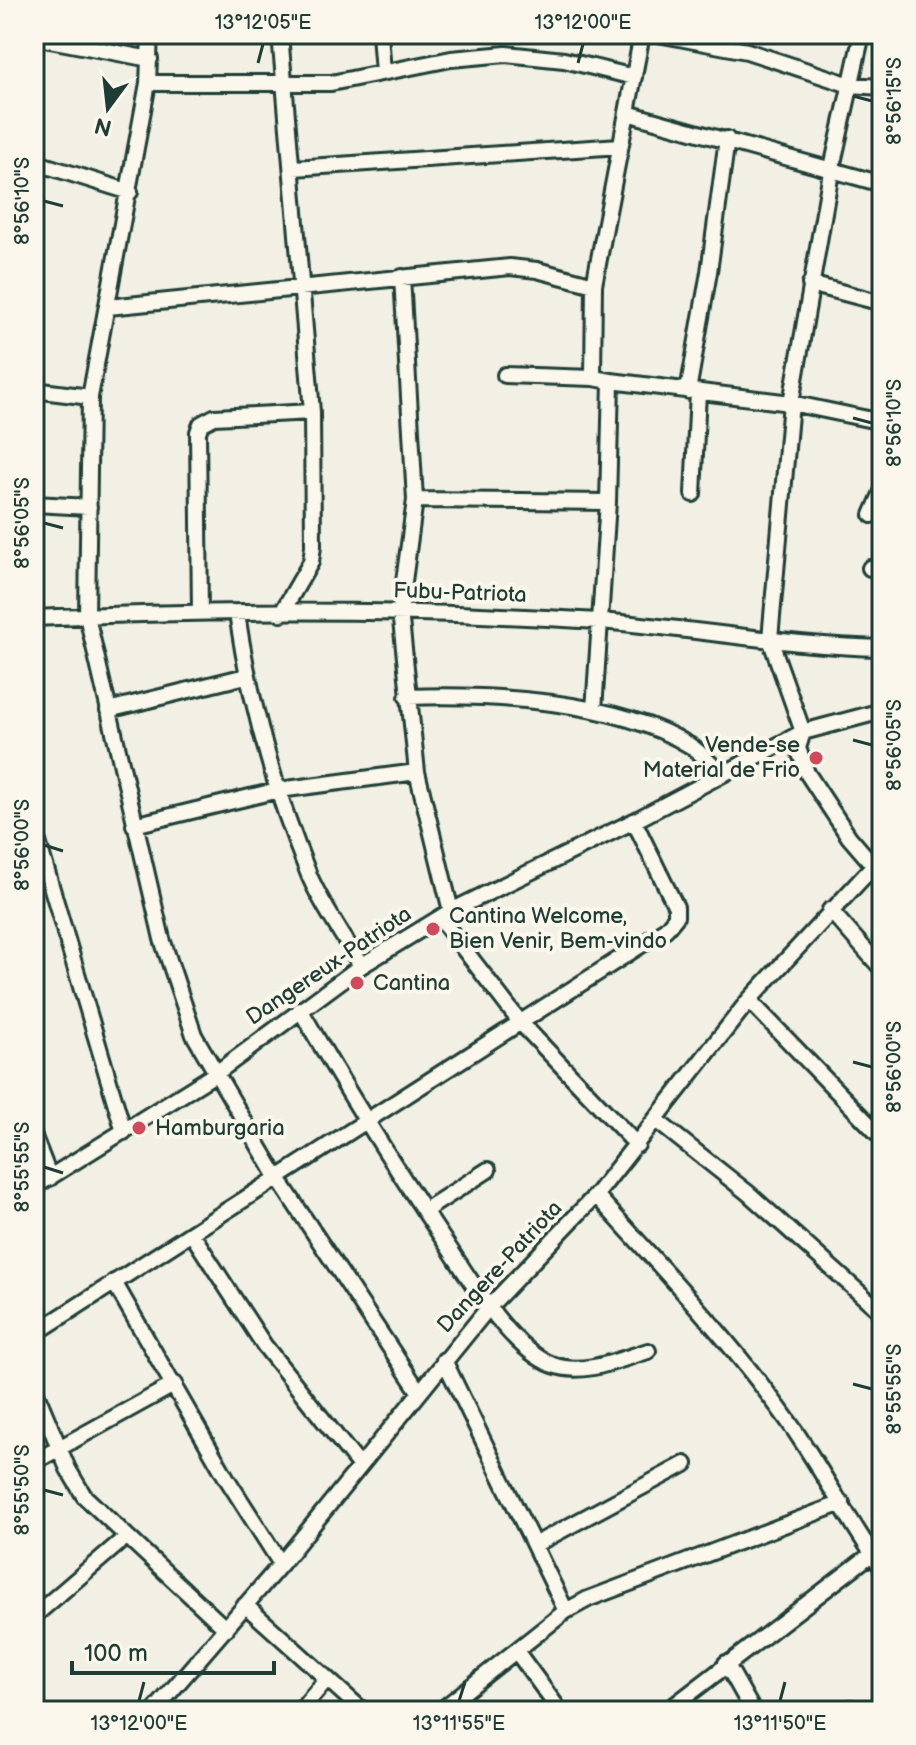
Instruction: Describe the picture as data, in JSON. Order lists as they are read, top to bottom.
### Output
{
  "streets": {
    "street": ["Fubu-Patriota", "Dangereux-Patriota", "Dangere-Patriota"]
  },
  "places": [
    "Vende-se Material de Frio",
    "Cantina Welcome, Bien Venir, Bem-vindo",
    "Cantina",
    "Hamburgaria"
  ],
  "scale_bar": "100 m",
  "north": "bottom",
  "coordinates": [
    "13°12'05\"E",
    "13°12'00\"E",
    "8°56'15\"S",
    "8°56'10\"S",
    "8°56'05\"S",
    "8°56'00\"S",
    "8°55'55\"S",
    "8°55'50\"S",
    "13°11'55\"E",
    "13°11'50\"E"
  ]
}
